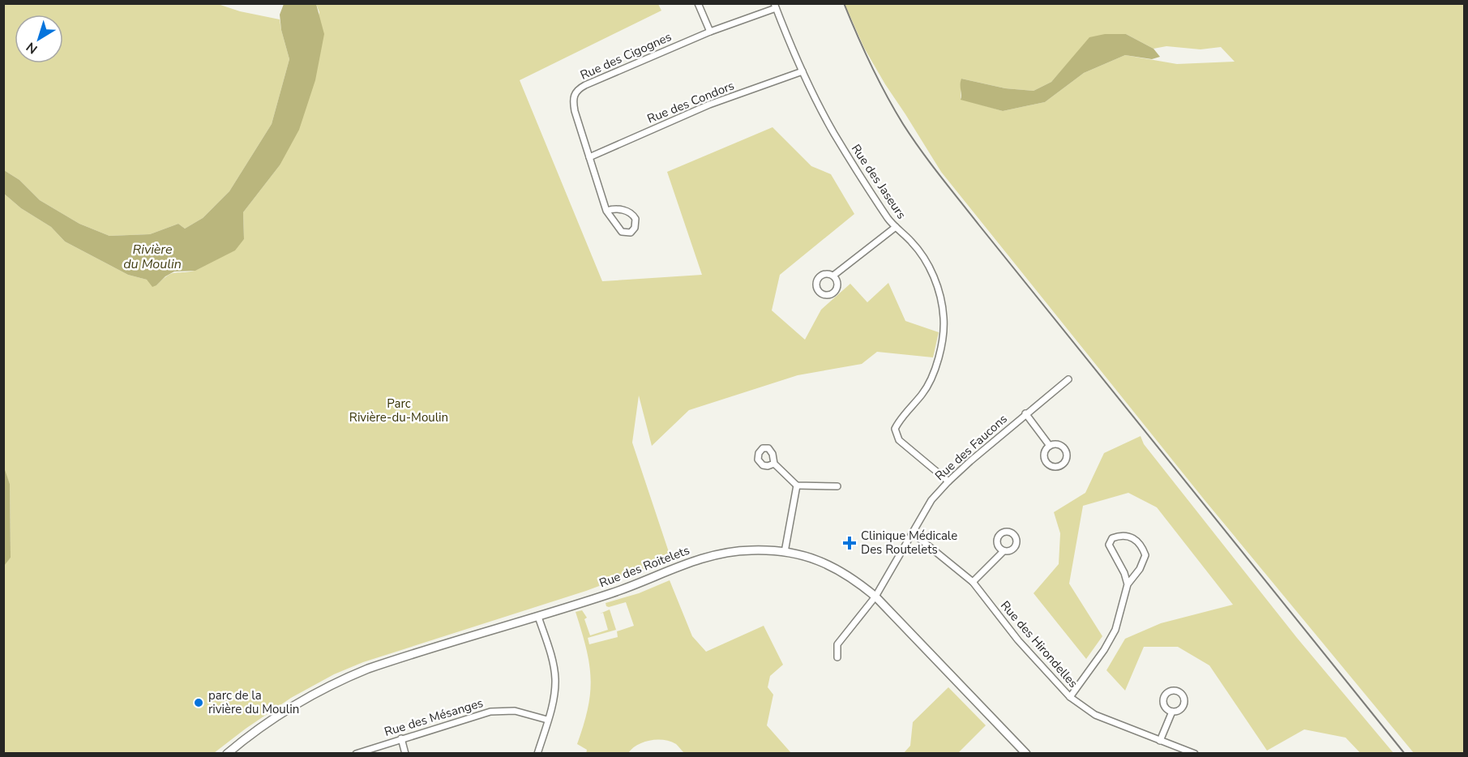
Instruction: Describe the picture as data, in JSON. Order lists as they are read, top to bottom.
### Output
{
  "streets": {
    "street": [
      "Rue des Cigognes",
      "Rue des Condors",
      "Rue des Jaseurs",
      "Rue des Faucons",
      "Rue des Roitelets",
      "Rue des Hirondelles",
      "Rue des Mésanges"
    ]
  },
  "crossings": [
    ["Rue des Cigognes", "Rue des Condors"],
    ["Rue des Cigognes", "Rue des Jaseurs"],
    ["Rue des Condors", "Rue des Jaseurs"],
    ["Rue des Jaseurs", "Rue des Faucons"],
    ["Rue des Faucons", "Rue des Roitelets"],
    ["Rue des Faucons", "Rue des Hirondelles"]
  ],
  "water": ["Rivière du Moulin"],
  "parks": ["Parc Rivière-du-Moulin"],
  "places": {
    "health": ["Clinique Médicale Des Routelets"],
    "other": ["parc de la rivière du Moulin"]
  },
  "north": "bottom left"
}
